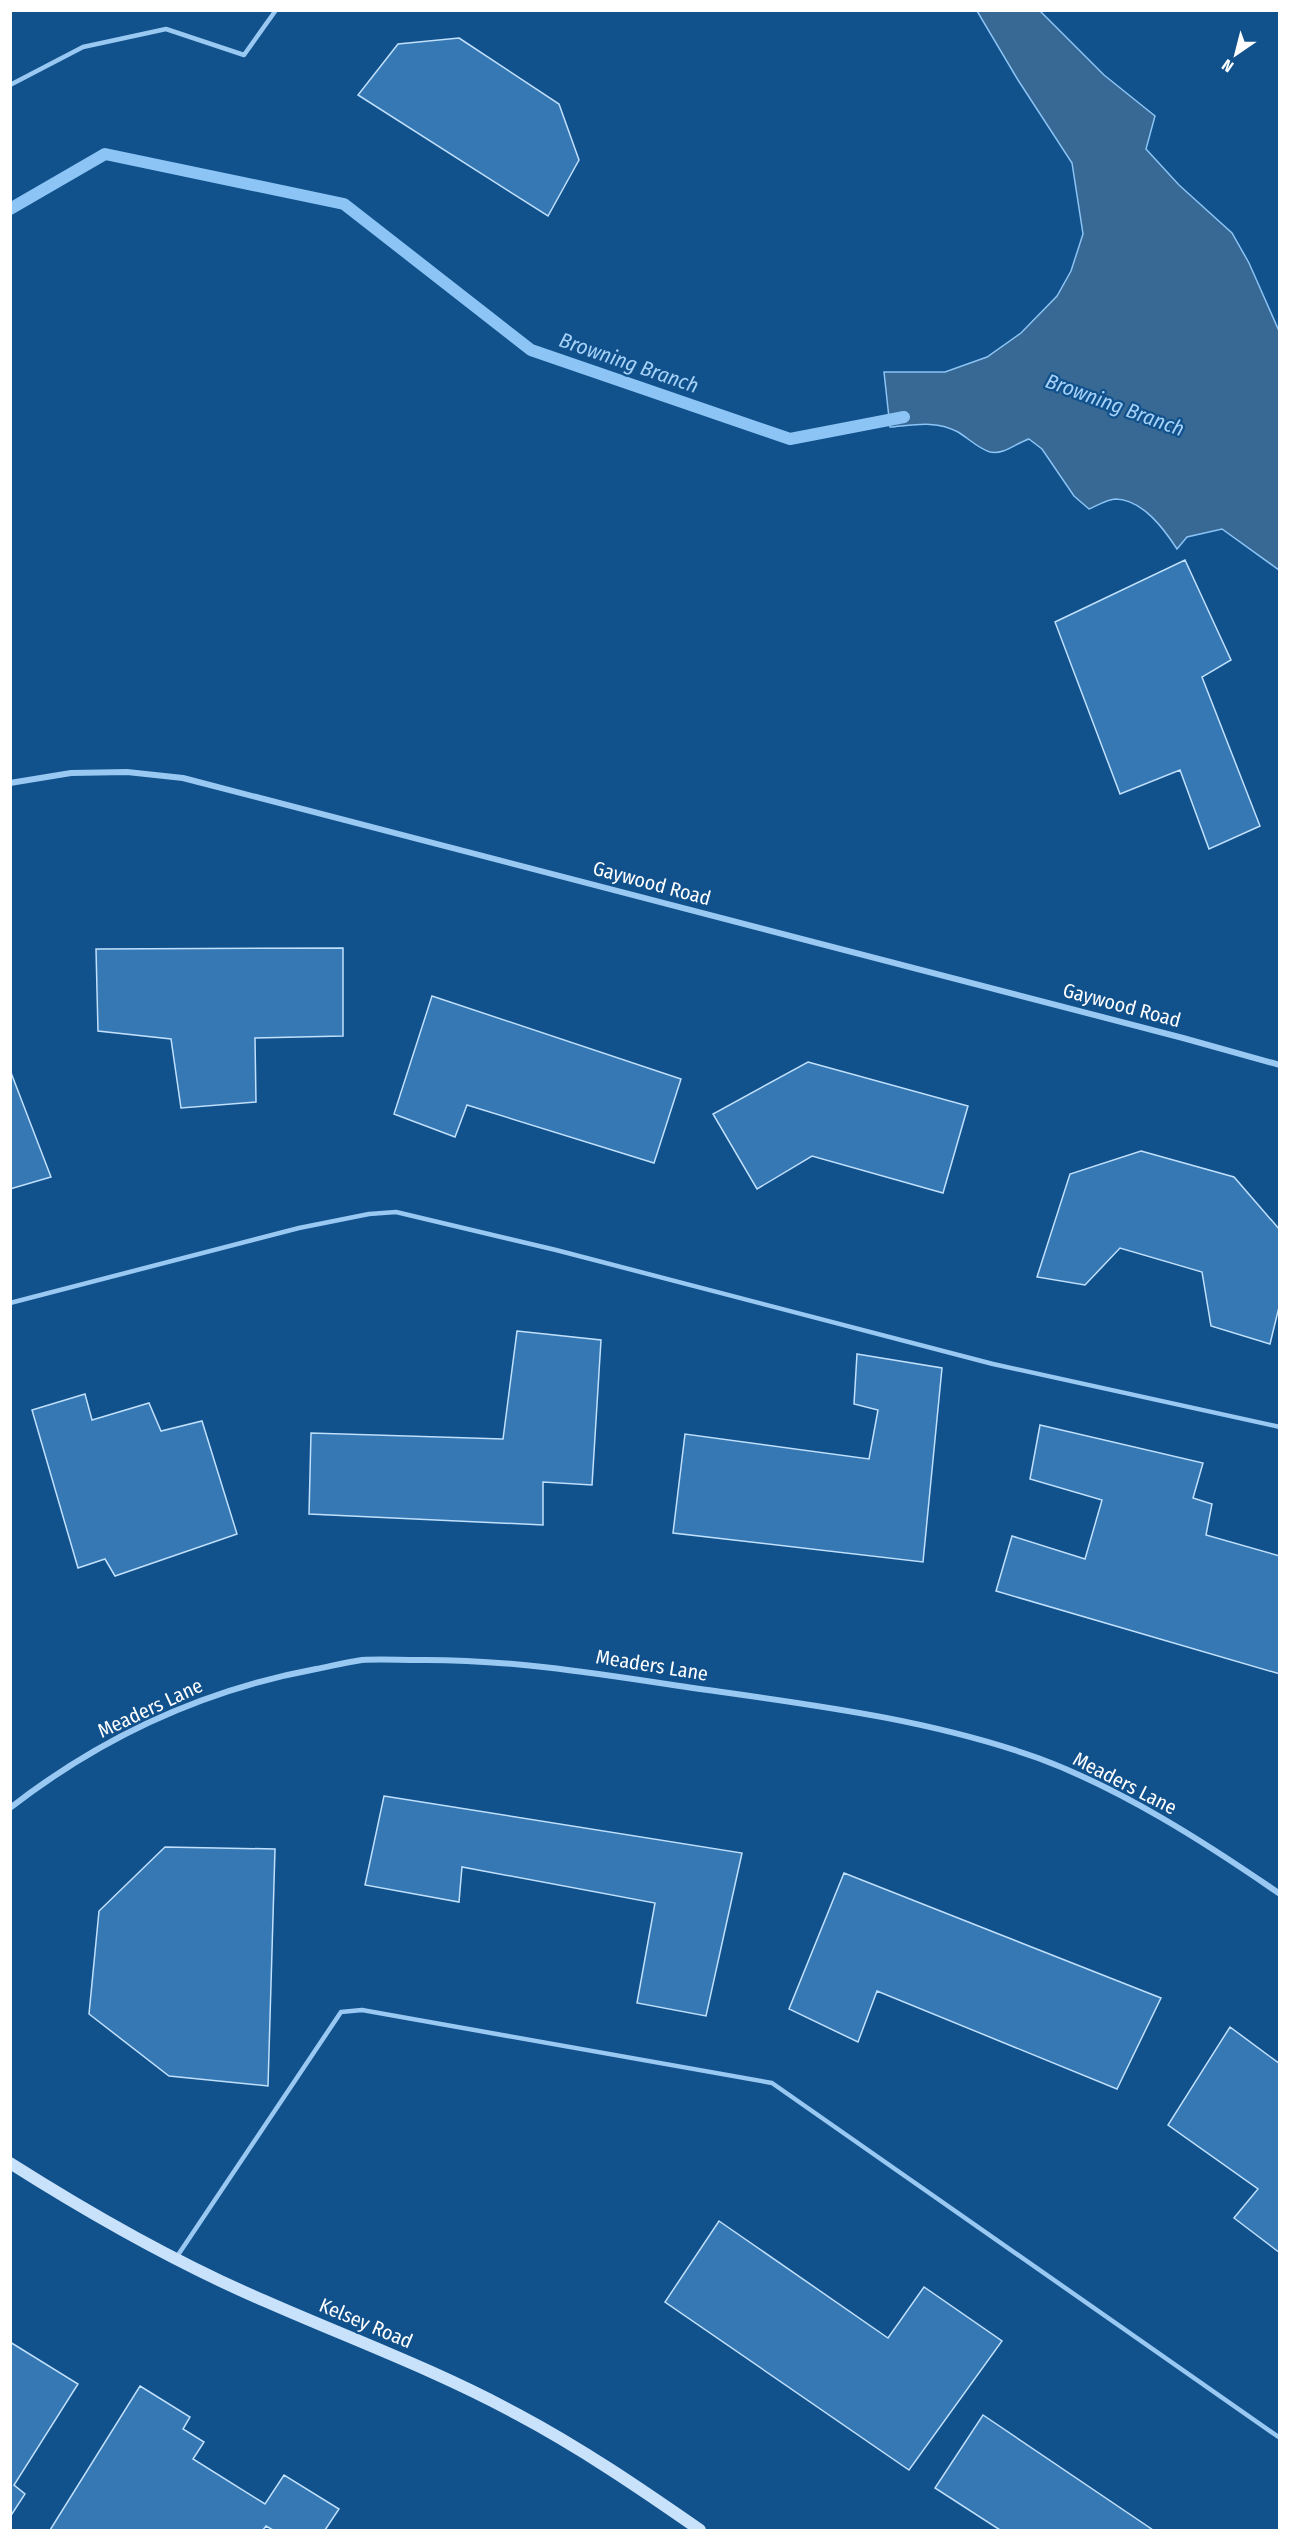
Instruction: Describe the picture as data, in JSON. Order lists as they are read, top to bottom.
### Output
{
  "streets": {
    "street": ["Gaywood Road", "Meaders Lane", "Kelsey Road"]
  },
  "water": ["Browning Branch"],
  "north": "bottom left"
}
